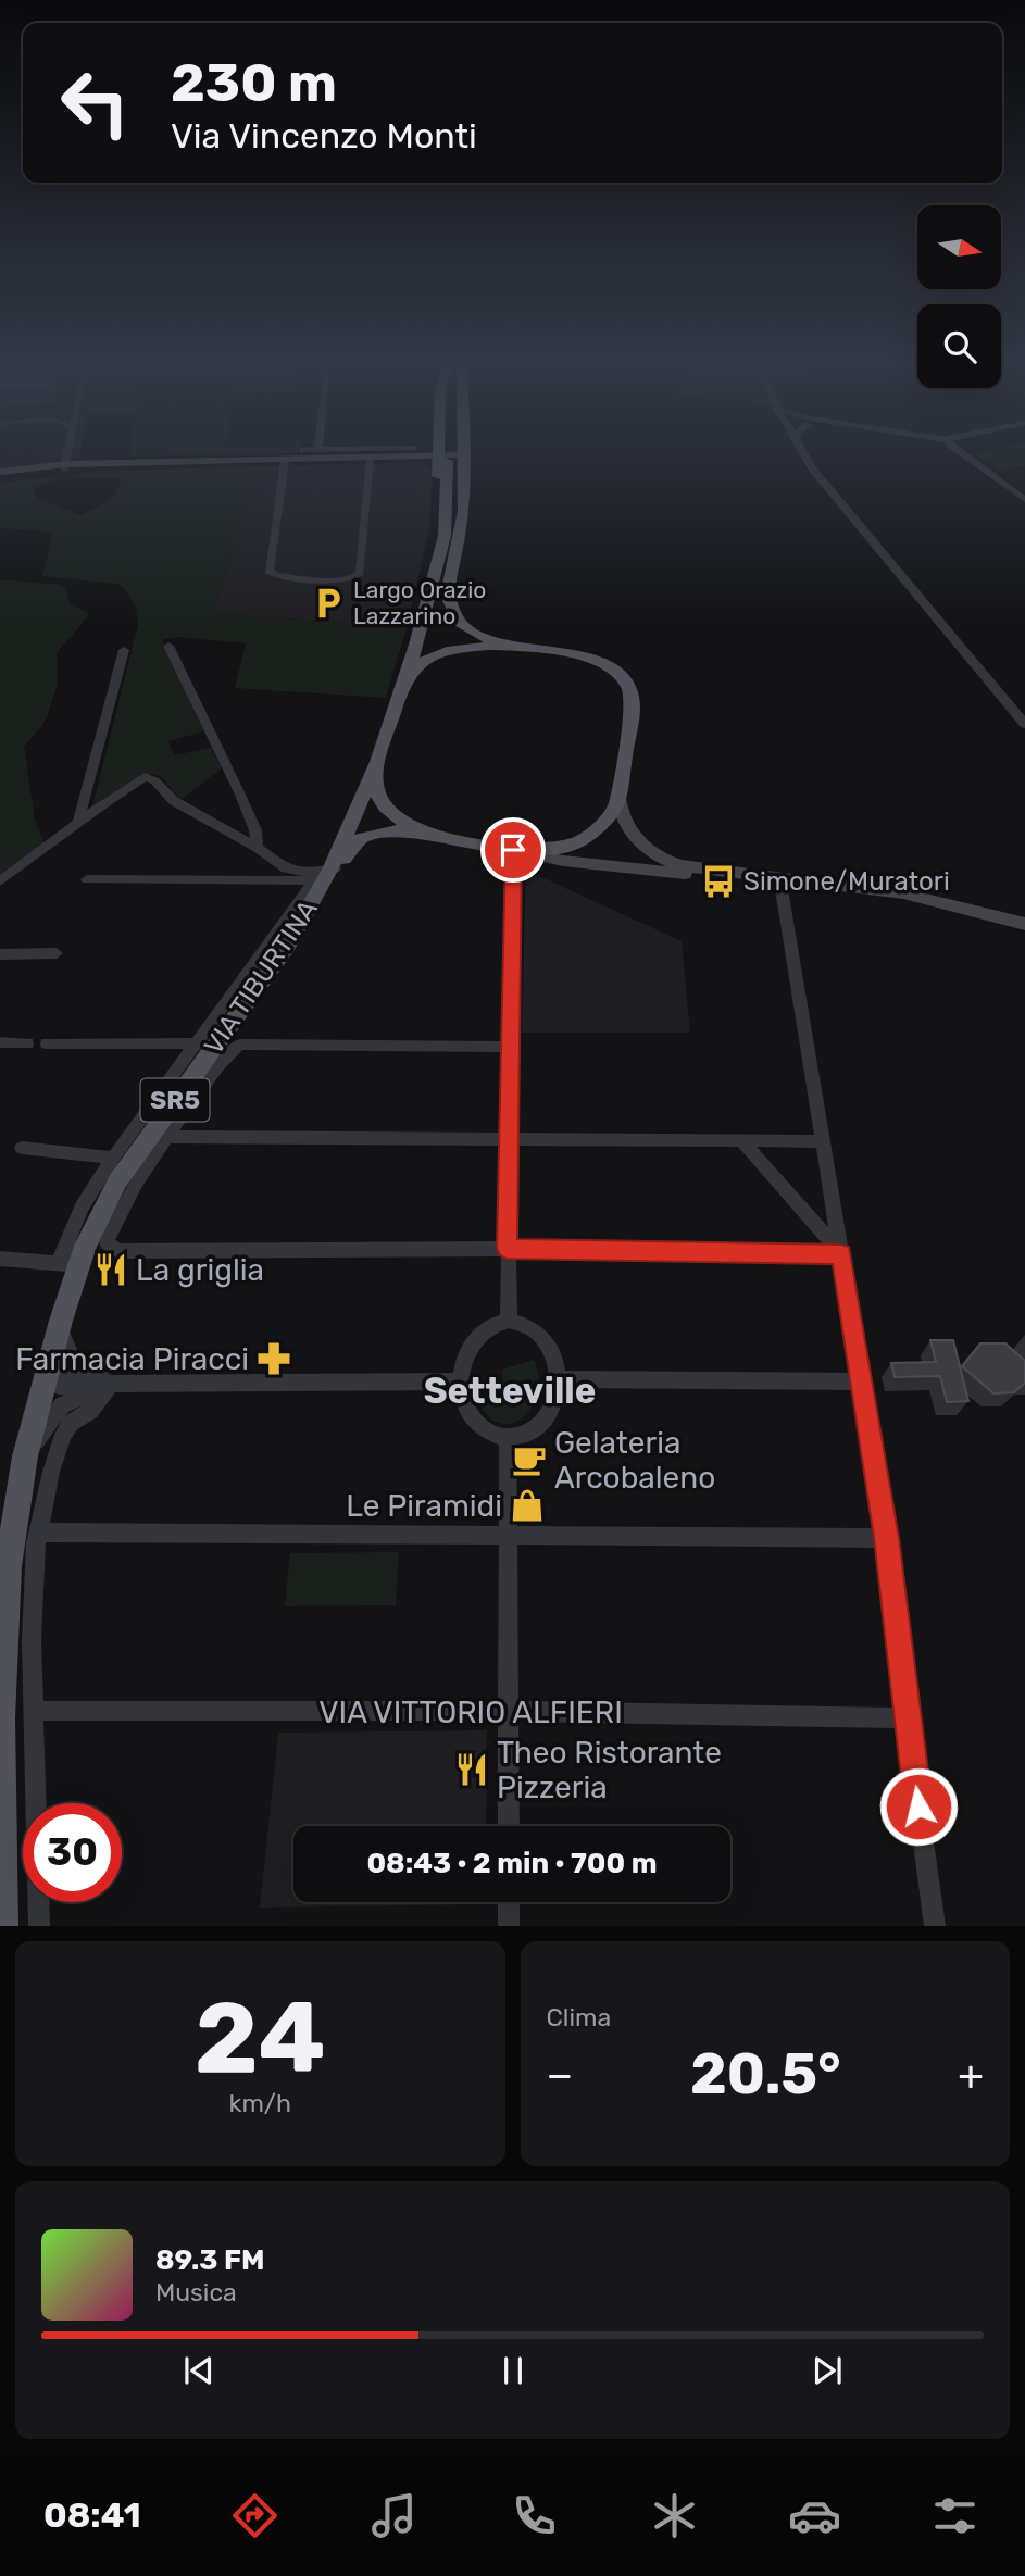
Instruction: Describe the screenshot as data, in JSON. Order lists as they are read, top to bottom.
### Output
{
  "streets": {
    "main road": ["VIA TIBURTINA", "SR5"],
    "street": ["VIA VITTORIO ALFIERI"]
  },
  "districts": ["Setteville"],
  "places": {
    "parking": ["Largo Orazio Lazzarino"],
    "bus stop": ["Simone/Muratori"],
    "restaurant": ["La griglia", "Theo Ristorante Pizzeria"],
    "pharmacy": ["Farmacia Piracci"],
    "cafe": ["Gelateria Arcobaleno"],
    "shop": ["Le Piramidi"]
  },
  "north": "right",
  "page": {
    "turn": ["230 m", "Via Vincenzo Monti"],
    "limit": "30",
    "trip": "08:43 · 2 min · 700 m",
    "tile": [
      ["24", "km/h"],
      "Clima"
    ],
    "heat": ["−", "20.5°", "+"],
    "song": ["89.3 FM", "Musica"],
    "tabs": "08:41"
  }
}
